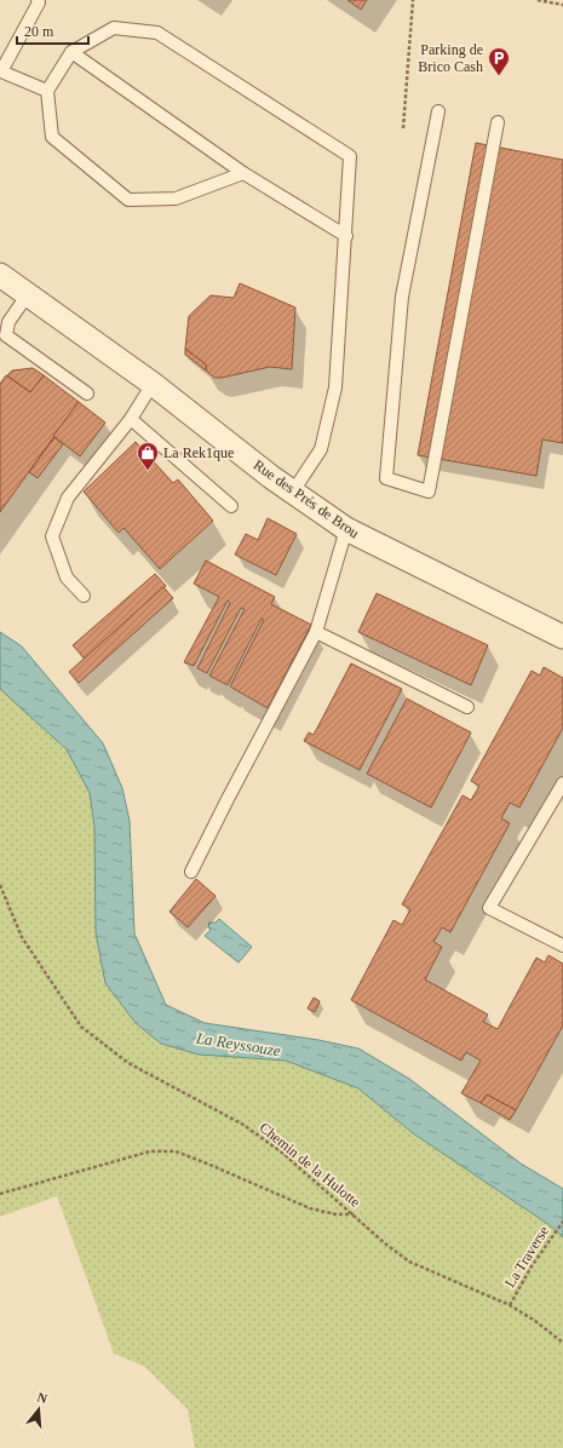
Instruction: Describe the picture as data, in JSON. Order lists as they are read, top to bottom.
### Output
{
  "streets": {
    "street": ["Rue des Prés de Brou"],
    "path": ["Chemin de la Hulotte", "La Traverse"]
  },
  "crossings": [
    ["Chemin de la Hulotte", "La Traverse"]
  ],
  "water": ["La Reyssouze"],
  "places": {
    "parking": ["Parking de Brico Cash"],
    "shop": ["La Rek1que"]
  },
  "scale_bar": "20 m",
  "north": "top"
}
